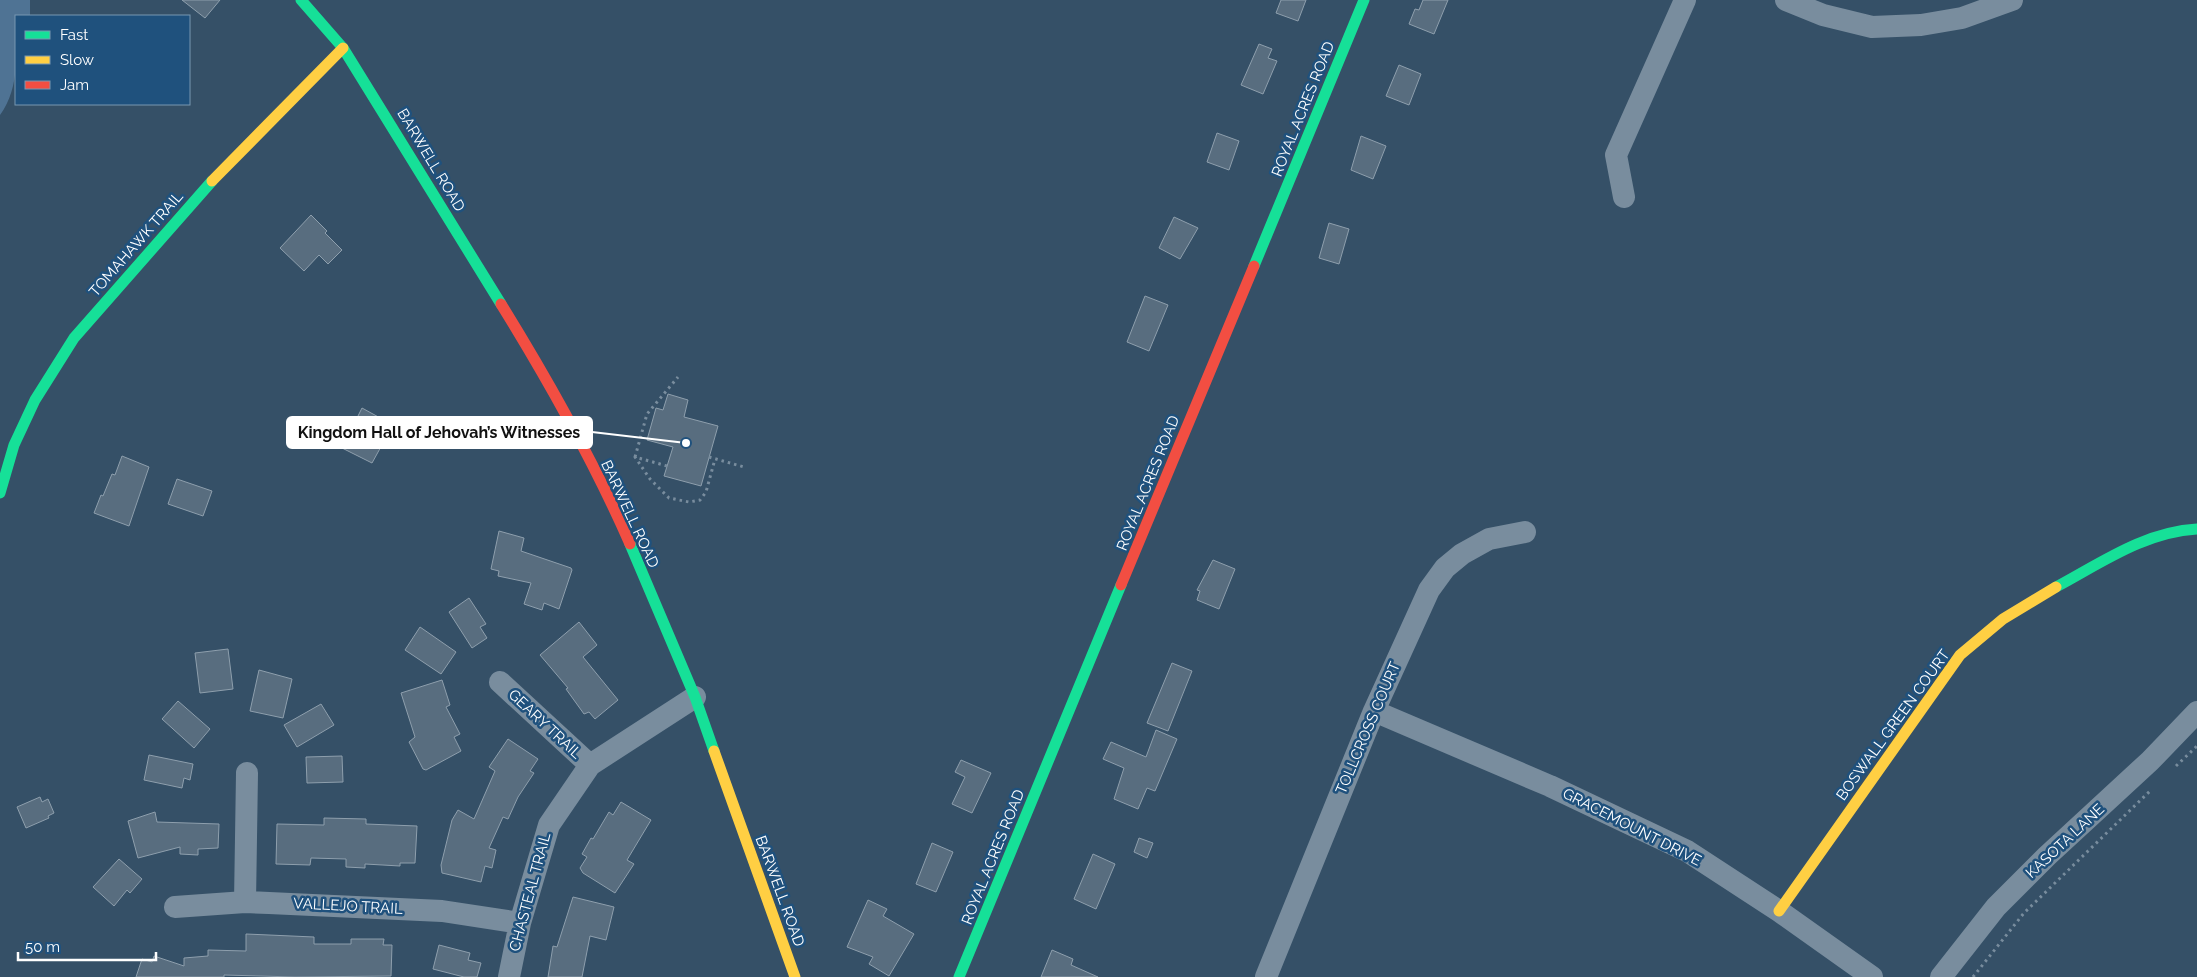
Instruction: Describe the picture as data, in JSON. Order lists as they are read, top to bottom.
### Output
{
  "streets": {
    "street": [
      "ROYAL ACRES ROAD",
      "BARWELL ROAD",
      "TOMAHAWK TRAIL",
      "GEARY TRAIL",
      "BOSWALL GREEN COURT",
      "TOLLCROSS COURT",
      "GRACEMOUNT DRIVE",
      "KASOTA LANE",
      "CHASTEAL TRAIL",
      "VALLEJO TRAIL"
    ]
  },
  "crossings": [
    ["BARWELL ROAD", "TOMAHAWK TRAIL"],
    ["BARWELL ROAD", "CHASTEAL TRAIL"],
    ["GEARY TRAIL", "CHASTEAL TRAIL"],
    ["BOSWALL GREEN COURT", "GRACEMOUNT DRIVE"],
    ["TOLLCROSS COURT", "GRACEMOUNT DRIVE"],
    ["CHASTEAL TRAIL", "VALLEJO TRAIL"]
  ],
  "places": ["Kingdom Hall of Jehovah’s Witnesses"],
  "legend": ["Fast", "Slow", "Jam"],
  "scale_bar": "50 m"
}
